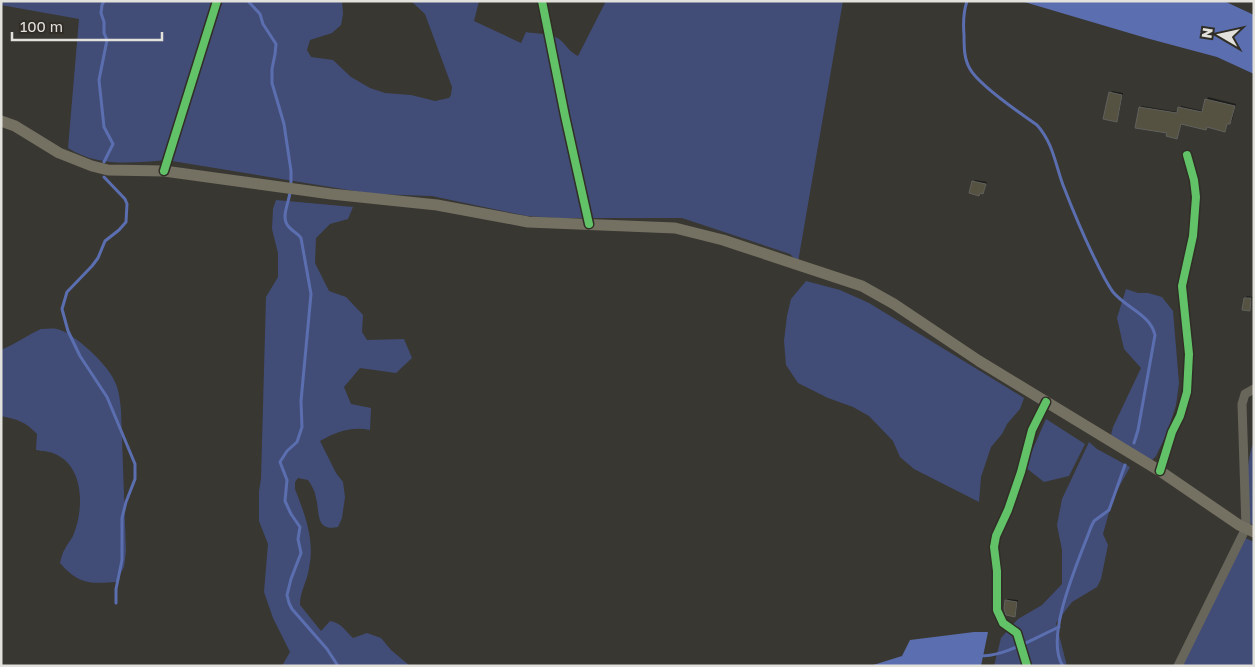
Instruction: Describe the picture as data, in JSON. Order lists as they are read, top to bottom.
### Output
{
  "scale_bar": "100 m",
  "north": "left"
}
